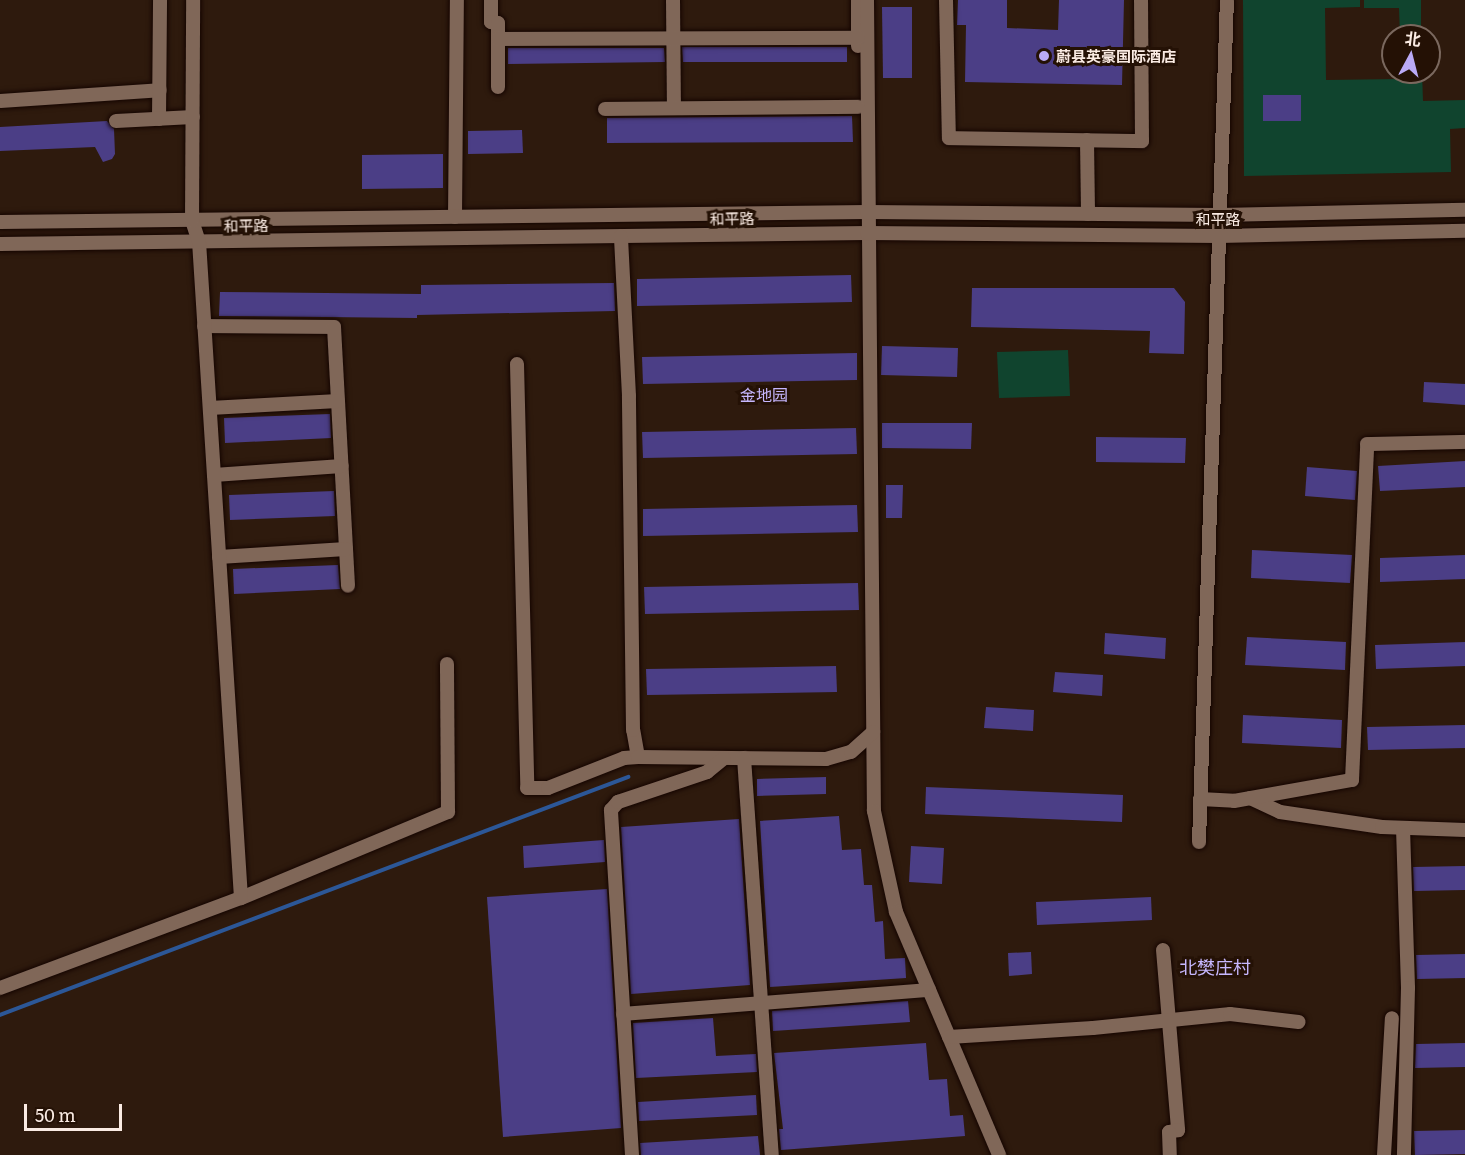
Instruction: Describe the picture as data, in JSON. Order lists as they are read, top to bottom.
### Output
{
  "streets": {
    "street": ["和平路"]
  },
  "districts": ["金地园", "北樊庄村"],
  "places": ["蔚县英豪国际酒店"],
  "scale_bar": "50 m",
  "north": "top"
}
